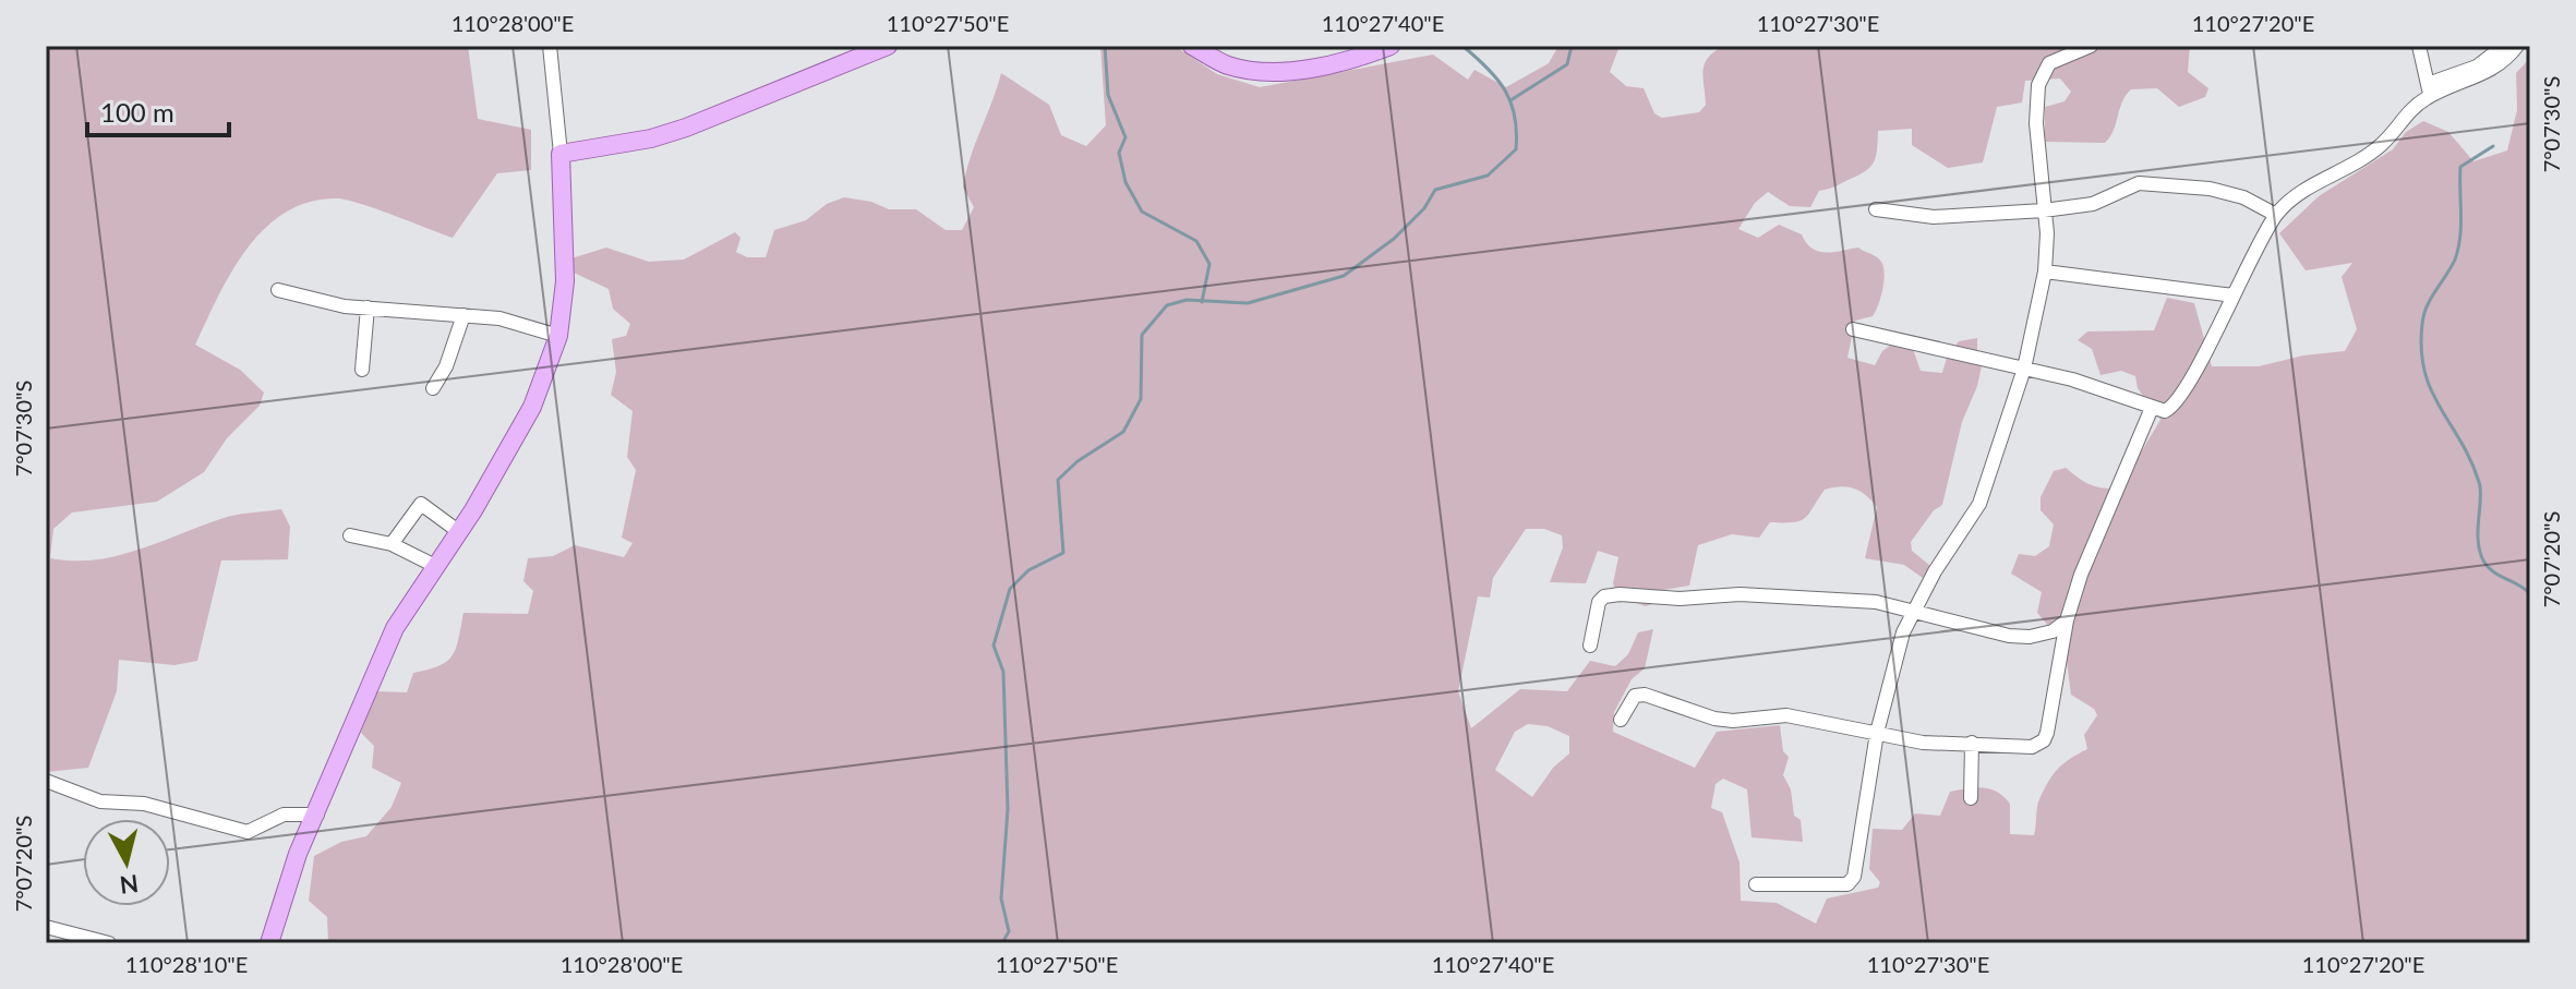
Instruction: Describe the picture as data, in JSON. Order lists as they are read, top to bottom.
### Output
{
  "scale_bar": "100 m",
  "north": "bottom",
  "coordinates": [
    "110°28'00\"E",
    "110°27'50\"E",
    "110°27'40\"E",
    "110°27'30\"E",
    "110°27'20\"E",
    "7°07'30\"S",
    "7°07'20\"S",
    "110°28'10\"E"
  ]
}
